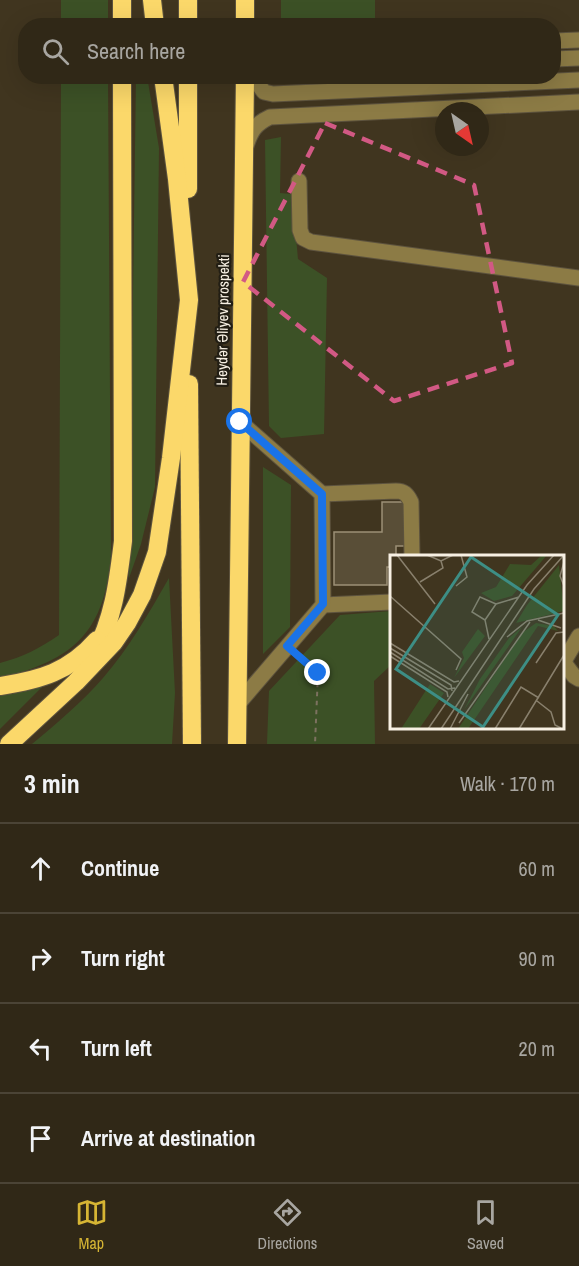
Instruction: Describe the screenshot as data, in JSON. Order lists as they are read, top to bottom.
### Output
{
  "streets": {
    "highway": ["Heydər Əliyev prospekti"]
  },
  "north": "bottom right",
  "page": {
    "search": "Search here",
    "heading": ["3 min", "Walk · 170 m"],
    "list": [
      ["Continue", "60 m"],
      ["Turn right", "90 m"],
      ["Turn left", "20 m"],
      "Arrive at destination"
    ],
    "nav": ["Map", "Directions", "Saved"]
  }
}
